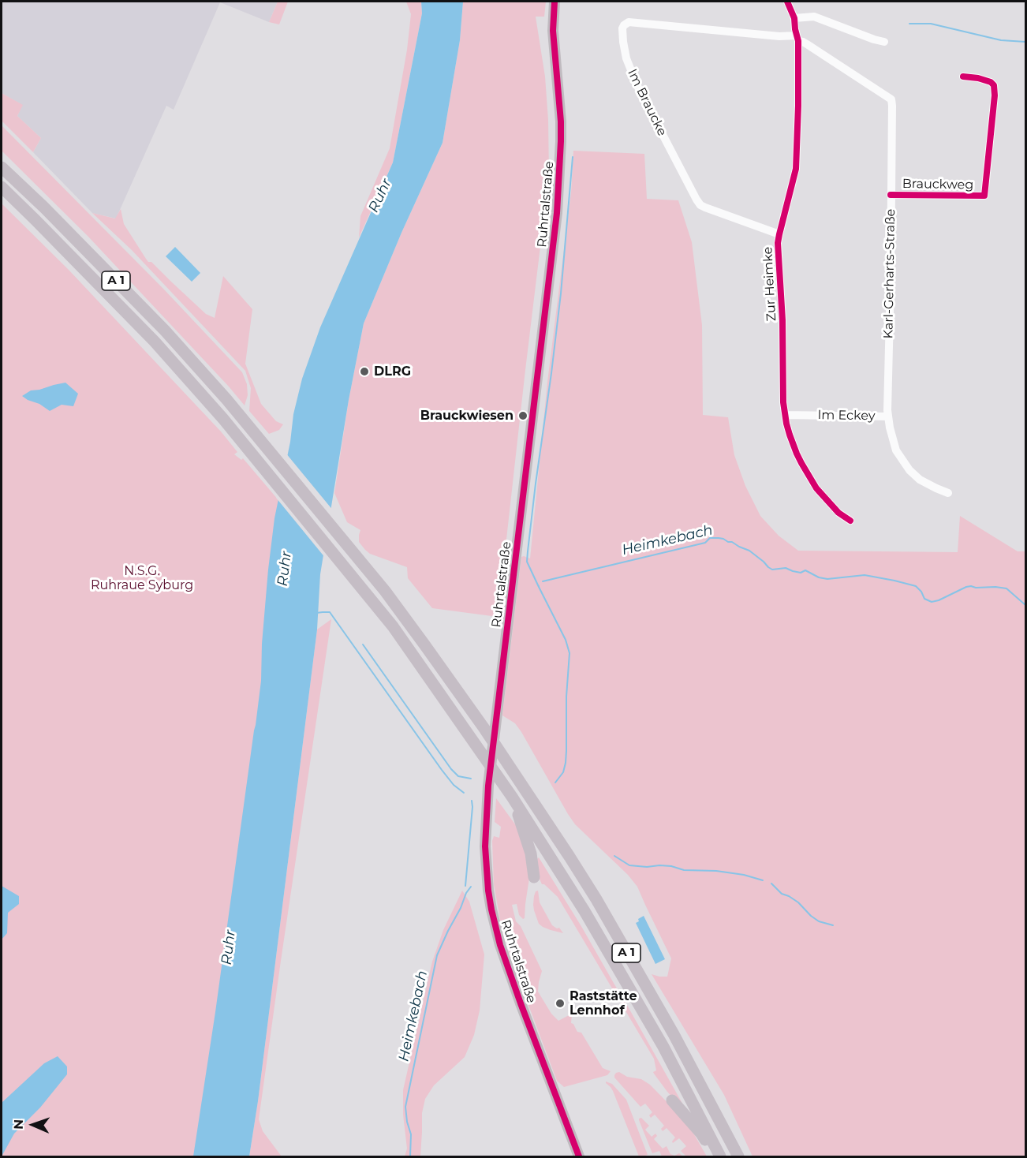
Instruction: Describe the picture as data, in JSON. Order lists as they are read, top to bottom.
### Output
{
  "streets": {
    "highway": ["A 1"],
    "main road": ["Ruhrtalstraße"],
    "street": [
      "Im Braucke",
      "Brauckweg",
      "Karl-Gerharts-Straße",
      "Zur Heimke",
      "Im Eckey"
    ]
  },
  "crossings": [
    ["Im Braucke", "Karl-Gerharts-Straße"],
    ["Im Braucke", "Zur Heimke"],
    ["Brauckweg", "Karl-Gerharts-Straße"],
    ["Karl-Gerharts-Straße", "Zur Heimke"],
    ["Karl-Gerharts-Straße", "Im Eckey"],
    ["Zur Heimke", "Im Eckey"]
  ],
  "water": ["Ruhr", "Heimkebach"],
  "parks": ["N.S.G. Ruhraue Syburg"],
  "places": ["DLRG", "Brauckwiesen", "Raststätte Lennhof"],
  "north": "left"
}
